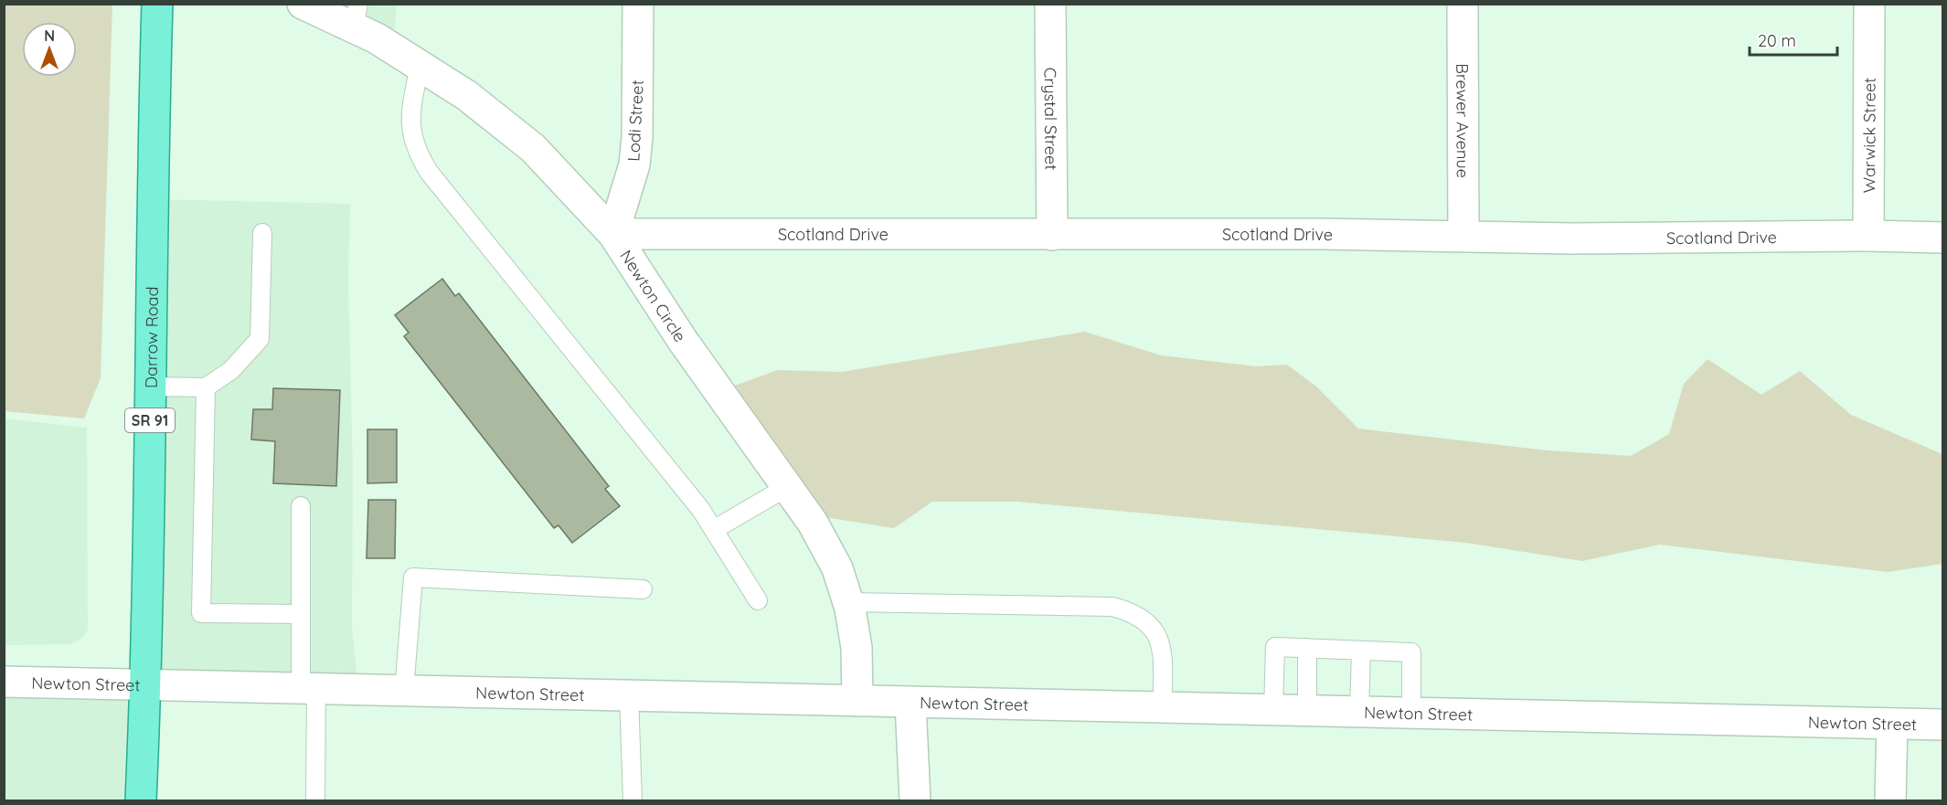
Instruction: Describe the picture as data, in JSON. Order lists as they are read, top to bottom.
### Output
{
  "streets": {
    "main road": ["Darrow Road", "SR 91"],
    "street": [
      "Crystal Street",
      "Brewer Avenue",
      "Lodi Street",
      "Warwick Street",
      "Scotland Drive",
      "Newton Circle",
      "Newton Street"
    ]
  },
  "crossings": [
    ["Crystal Street", "Scotland Drive"],
    ["Brewer Avenue", "Scotland Drive"],
    ["Lodi Street", "Scotland Drive"],
    ["Lodi Street", "Newton Circle"],
    ["Warwick Street", "Scotland Drive"],
    ["Scotland Drive", "Newton Circle"],
    ["Newton Circle", "Newton Street"],
    ["Darrow Road", "Newton Street"]
  ],
  "scale_bar": "20 m",
  "north": "top"
}
